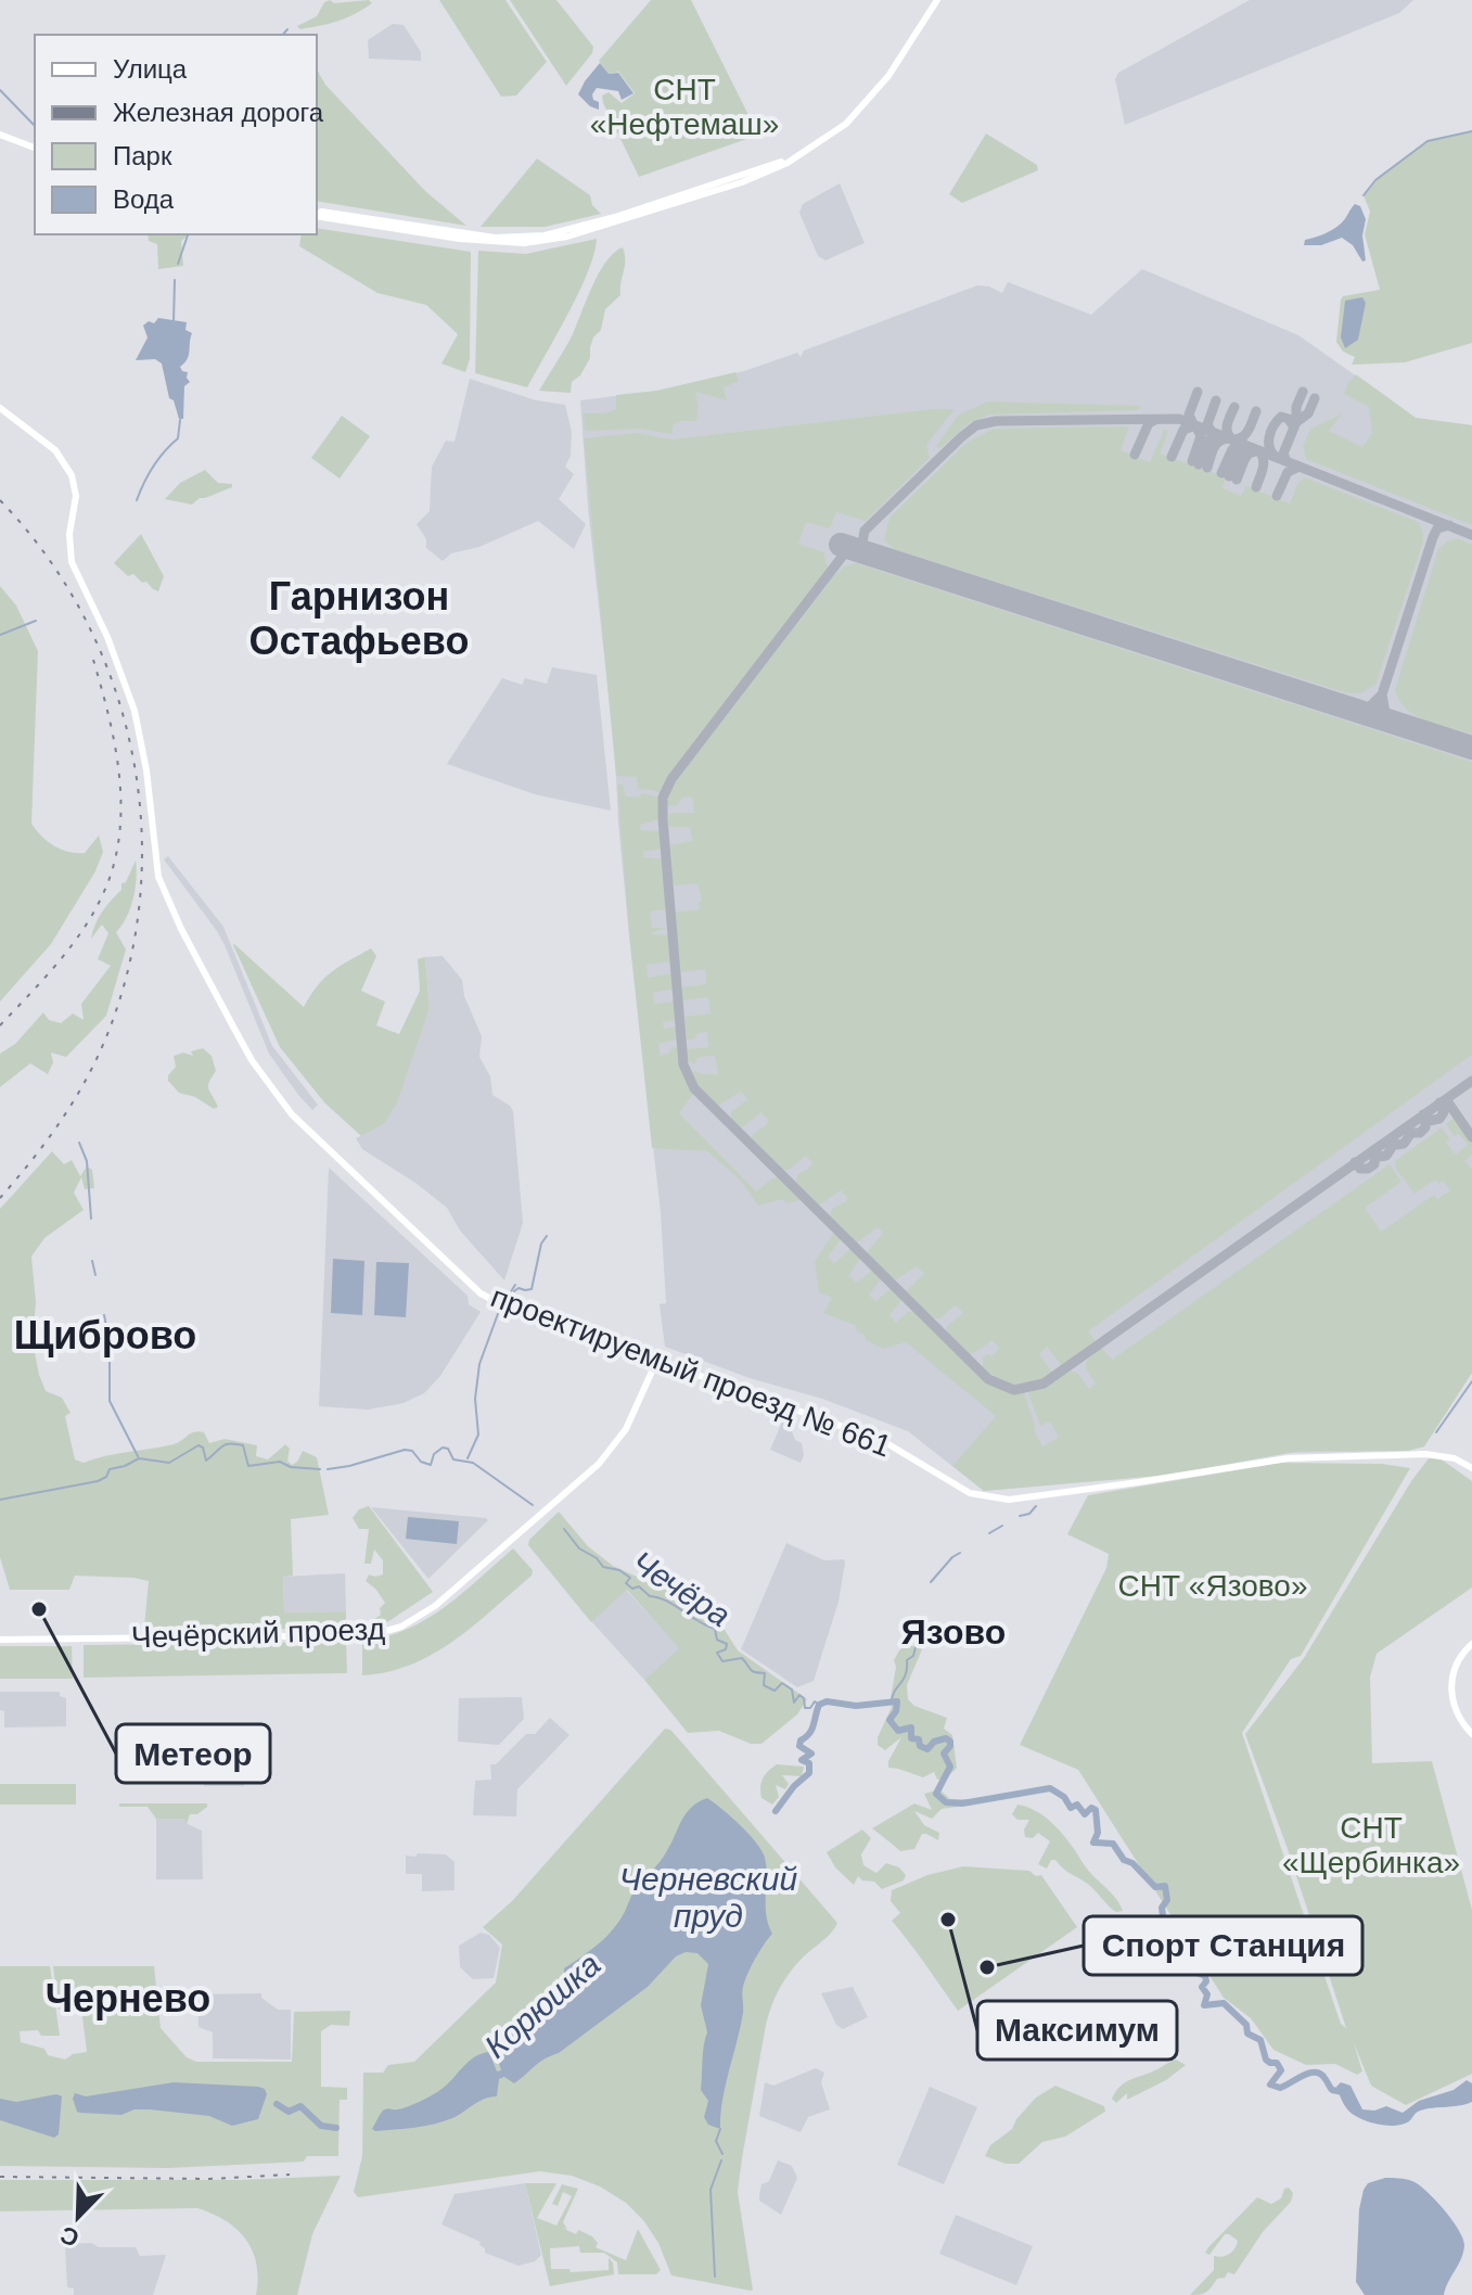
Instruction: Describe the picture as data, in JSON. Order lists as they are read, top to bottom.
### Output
{
  "streets": {
    "main road": ["проектируемый проезд № 661", "Чечёрский проезд"]
  },
  "crossings": [
    ["проектируемый проезд № 661", "Чечёрский проезд"]
  ],
  "districts": [
    "Гарнизон Остафьево",
    "Щиброво",
    "Язово",
    "Чернево"
  ],
  "water": ["Чечёра", "Черневский пруд", "Корюшка"],
  "parks": ["СНТ «Нефтемаш»", "СНТ «Язово»", "СНТ «Щербинка»"],
  "places": ["Метеор", "Максимум", "Спорт Станция"],
  "legend": [
    "Улица",
    "Железная дорога",
    "Парк",
    "Вода"
  ],
  "north": "bottom left"
}
